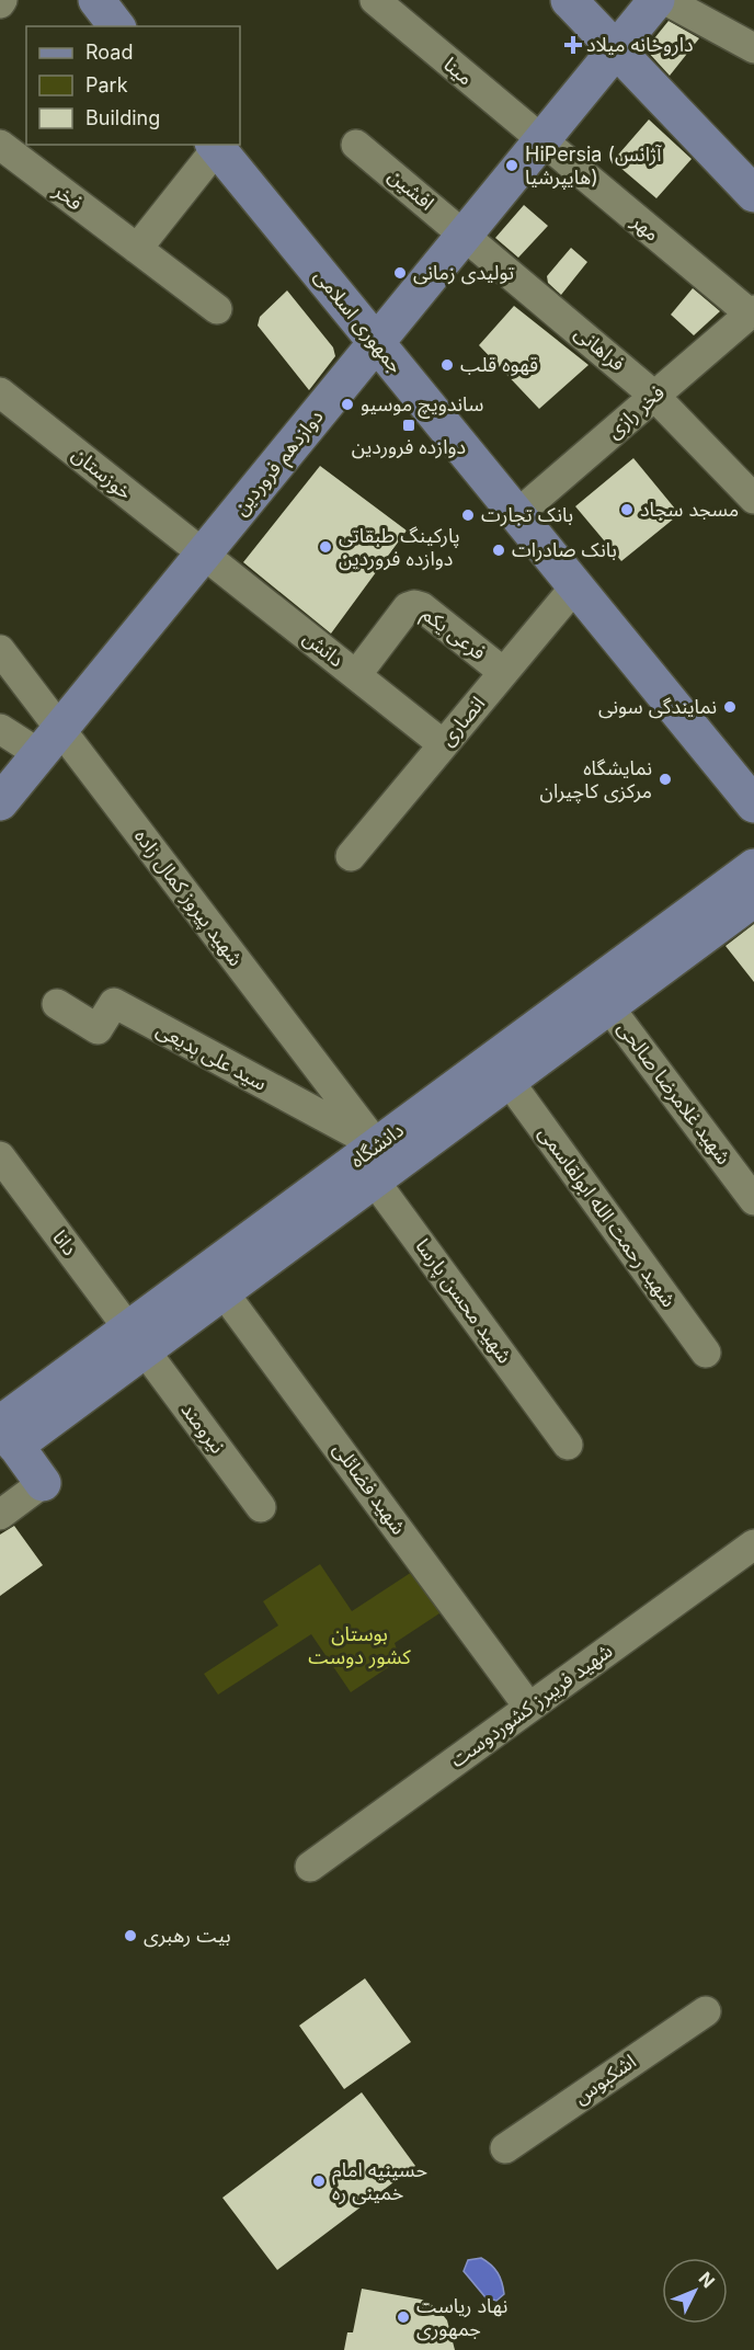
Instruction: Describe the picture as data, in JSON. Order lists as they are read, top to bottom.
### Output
{
  "streets": {
    "main road": ["جمهوری اسلامی", "دوازدهم فروردین", "دانشگاه"],
    "street": [
      "مینا",
      "افشین",
      "فخر",
      "مهر",
      "فراهانی",
      "فخر رازی",
      "خوزستان",
      "فرعی یکم",
      "دانش",
      "انصاری",
      "شهید پیروز کمال زاده",
      "سید علی بدیعی",
      "شهید غلامرضا صالحی",
      "شهید رحمت الله ابولقاسمی",
      "دانا",
      "شهید محسن پارسا",
      "نیرومند",
      "شهید فضائلی",
      "شهید فریبرز کشوردوست",
      "اشکبوس"
    ]
  },
  "crossings": [
    ["مینا", "مهر"],
    ["مینا", "دوازدهم فروردین"],
    ["افشین", "فراهانی"],
    ["افشین", "دوازدهم فروردین"],
    ["مهر", "فخر رازی"],
    ["مهر", "دوازدهم فروردین"],
    ["جمهوری اسلامی", "فخر رازی"],
    ["جمهوری اسلامی", "دوازدهم فروردین"],
    ["جمهوری اسلامی", "انصاری"],
    ["فراهانی", "فخر رازی"],
    ["فراهانی", "دوازدهم فروردین"],
    ["دوازدهم فروردین", "خوزستان"],
    ["دوازدهم فروردین", "دانش"],
    ["دوازدهم فروردین", "شهید پیروز کمال زاده"],
    ["خوزستان", "دانش"],
    ["فرعی یکم", "دانش"],
    ["فرعی یکم", "انصاری"],
    ["دانش", "انصاری"],
    ["شهید پیروز کمال زاده", "سید علی بدیعی"],
    ["شهید پیروز کمال زاده", "دانشگاه"],
    ["شهید پیروز کمال زاده", "شهید محسن پارسا"],
    ["سید علی بدیعی", "دانشگاه"],
    ["سید علی بدیعی", "شهید محسن پارسا"],
    ["شهید غلامرضا صالحی", "دانشگاه"],
    ["دانشگاه", "شهید رحمت الله ابولقاسمی"],
    ["دانشگاه", "دانا"],
    ["دانشگاه", "شهید محسن پارسا"],
    ["دانشگاه", "نیرومند"],
    ["دانشگاه", "شهید فضائلی"],
    ["دانا", "نیرومند"],
    ["شهید فضائلی", "شهید فریبرز کشوردوست"]
  ],
  "parks": ["بوستان کشور دوست"],
  "places": {
    "health": ["داروخانه میلاد"],
    "other": [
      "HiPersia (آژانس هایپرشیا)",
      "تولیدی زمانی",
      "قهوه قلب",
      "ساندویچ موسیو",
      "مسجد سجاد",
      "بانک تجارت",
      "پارکینگ طبقاتی دوازده فروردین",
      "بانک صادرات",
      "نمایندگی سونی",
      "نمایشگاه مرکزی کاچیران",
      "بیت رهبری",
      "حسینیه امام خمینی ره",
      "نهاد ریاست جمهوری"
    ],
    "transit": ["دوازده فروردین"]
  },
  "legend": ["Road", "Park", "Building"],
  "north": "top right"
}
